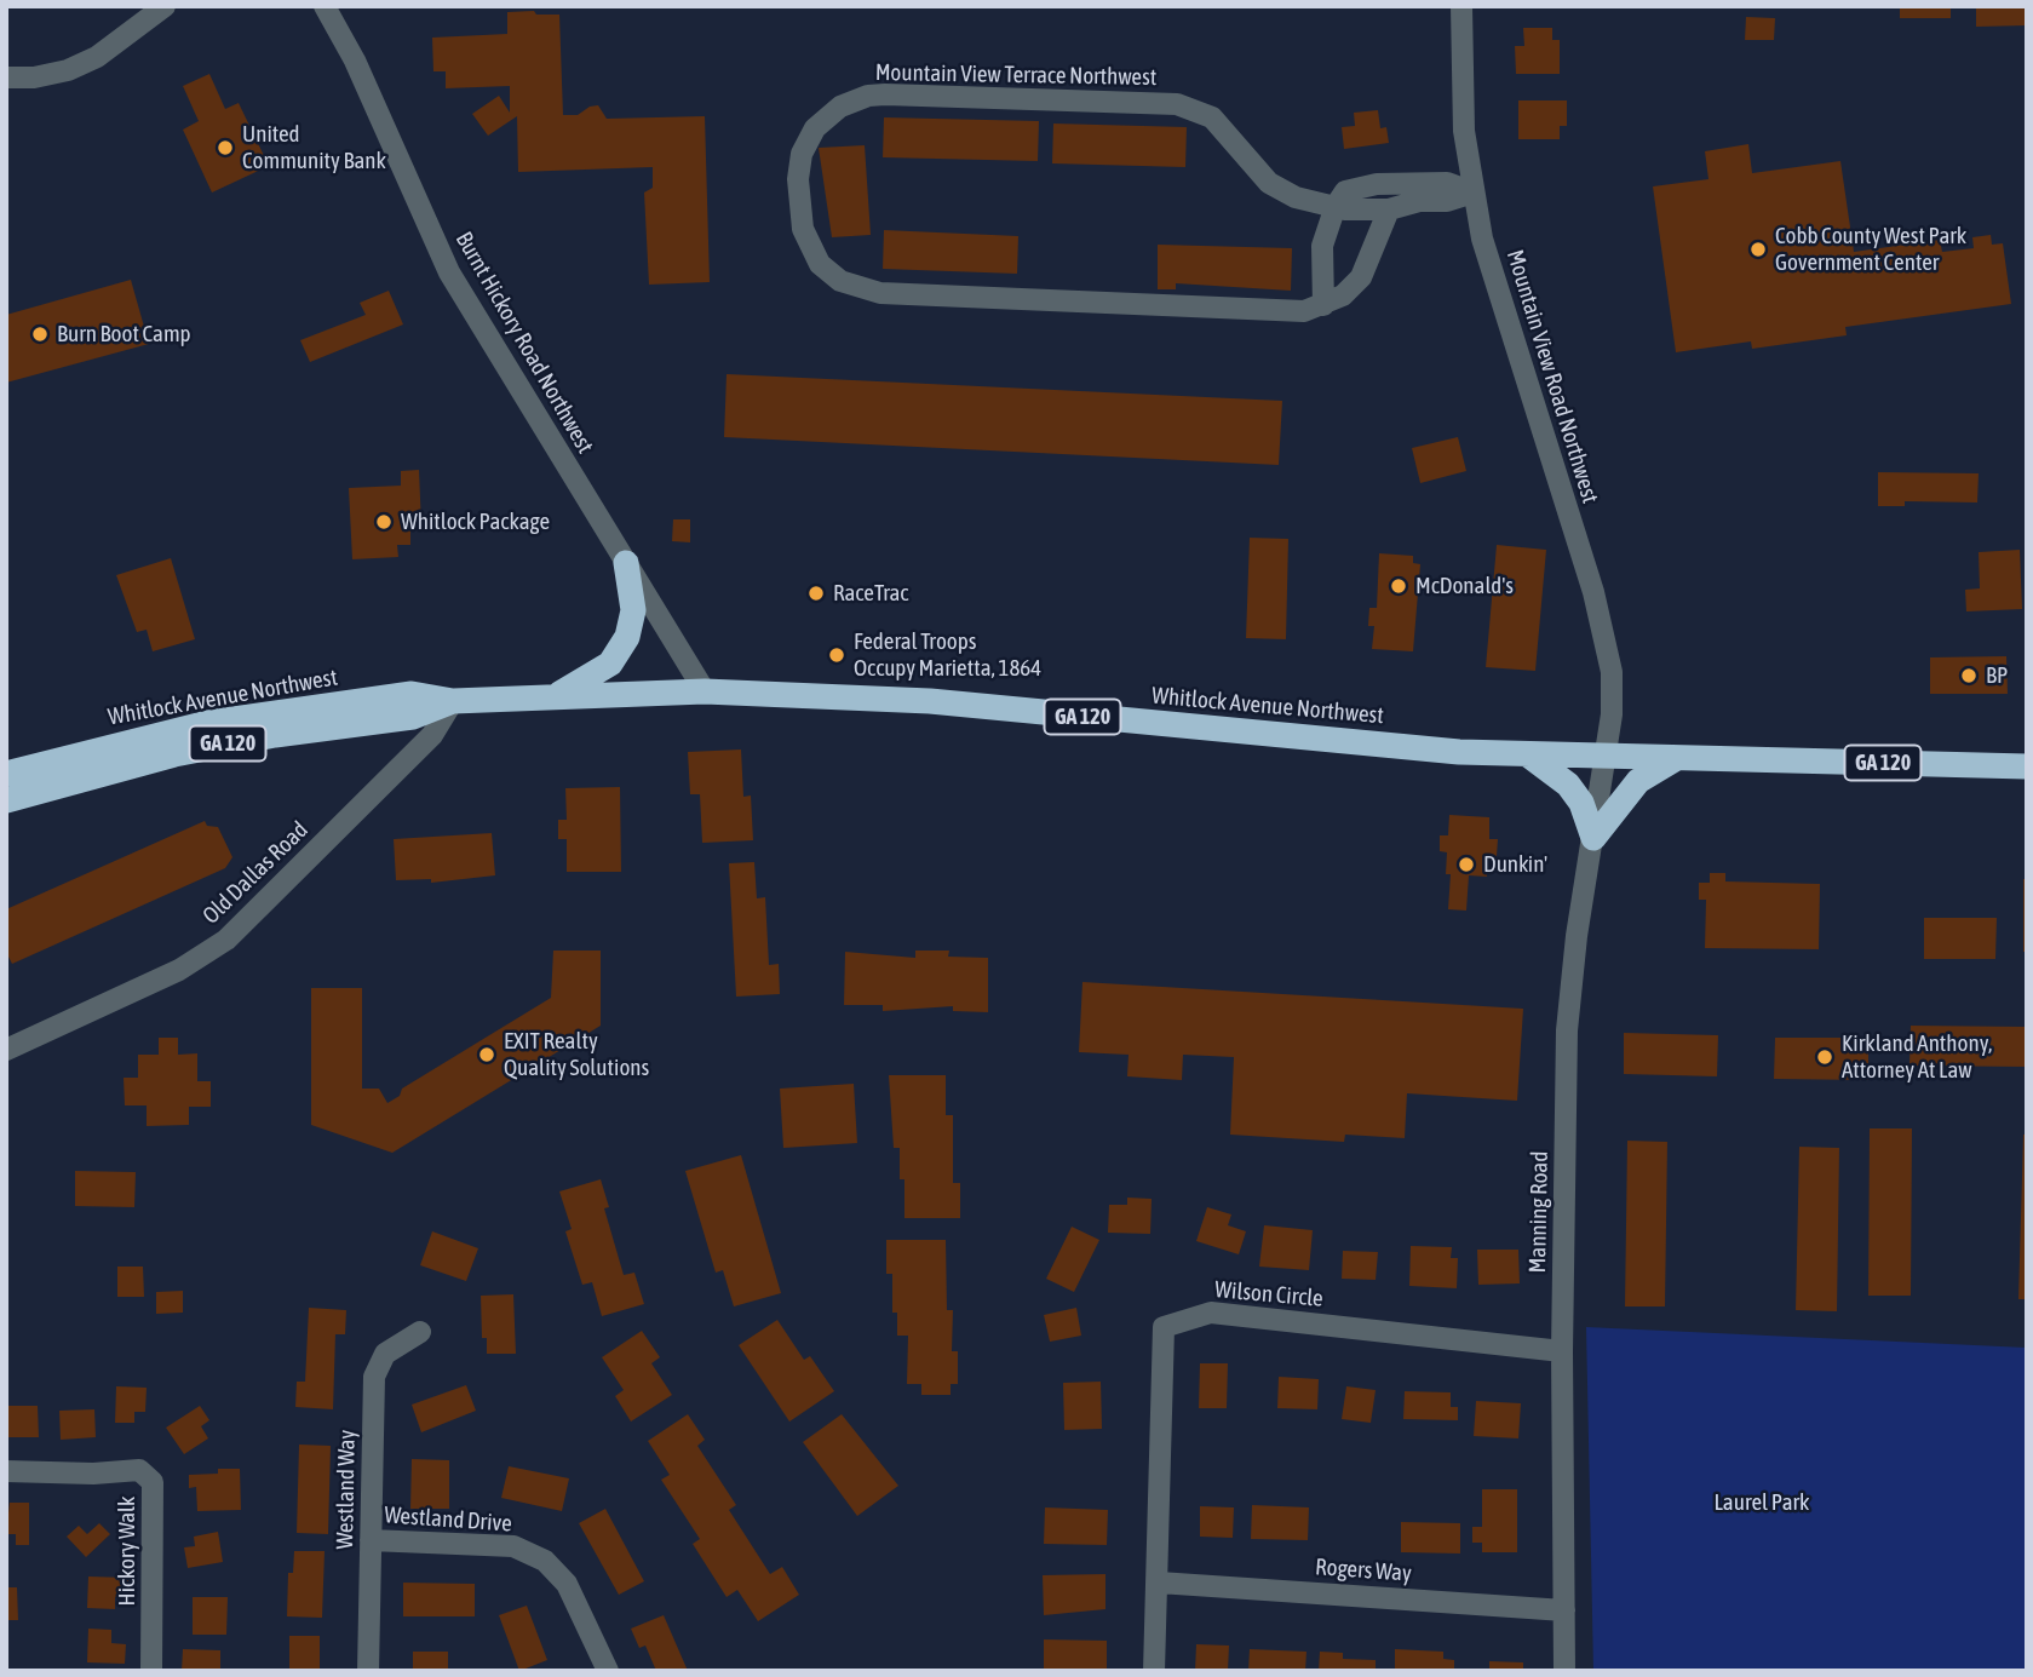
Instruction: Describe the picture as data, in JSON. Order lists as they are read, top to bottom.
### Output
{
  "streets": {
    "highway": ["Whitlock Avenue Northwest", "GA 120"],
    "street": [
      "Mountain View Terrace Northwest",
      "Burnt Hickory Road Northwest",
      "Mountain View Road Northwest",
      "Old Dallas Road",
      "Manning Road",
      "Wilson Circle",
      "Westland Way",
      "Westland Drive",
      "Hickory Walk",
      "Rogers Way"
    ]
  },
  "crossings": [
    ["Mountain View Terrace Northwest", "Mountain View Road Northwest"],
    ["Burnt Hickory Road Northwest", "Whitlock Avenue Northwest"],
    ["Mountain View Road Northwest", "Whitlock Avenue Northwest"],
    ["Mountain View Road Northwest", "Manning Road"],
    ["Whitlock Avenue Northwest", "Old Dallas Road"],
    ["Whitlock Avenue Northwest", "Manning Road"],
    ["Manning Road", "Wilson Circle"],
    ["Manning Road", "Rogers Way"],
    ["Wilson Circle", "Rogers Way"],
    ["Westland Way", "Westland Drive"]
  ],
  "parks": ["Laurel Park"],
  "places": [
    "United Community Bank",
    "Cobb County West Park Government Center",
    "Burn Boot Camp",
    "Whitlock Package",
    "McDonald's",
    "RaceTrac",
    "Federal Troops Occupy Marietta, 1864",
    "BP",
    "Dunkin'",
    "EXIT Realty Quality Solutions",
    "Kirkland Anthony, Attorney At Law"
  ]
}
